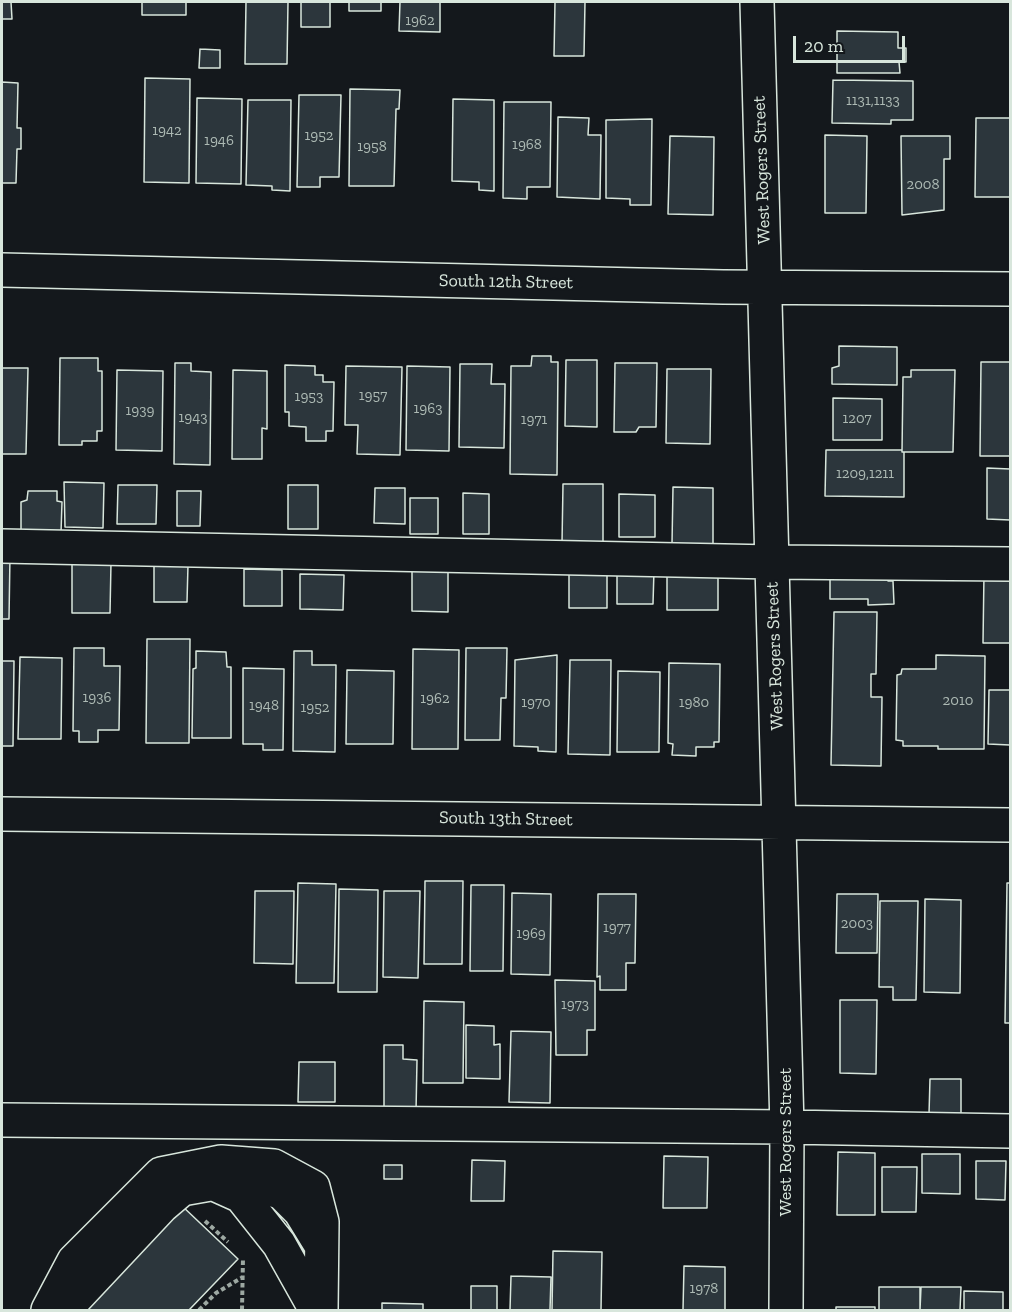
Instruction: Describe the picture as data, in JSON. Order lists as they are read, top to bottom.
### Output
{
  "streets": {
    "street": ["West Rogers Street", "South 12th Street", "South 13th Street"]
  },
  "crossings": [
    ["West Rogers Street", "South 12th Street"],
    ["West Rogers Street", "South 13th Street"]
  ],
  "house_numbers": [
    "1962",
    "1131,1133",
    "1942",
    "1952",
    "1946",
    "1968",
    "1958",
    "2008",
    "1957",
    "1953",
    "1963",
    "1939",
    "1943",
    "1207",
    "1971",
    "1209,1211",
    "1936",
    "1962",
    "2010",
    "1970",
    "1980",
    "1948",
    "1952",
    "2003",
    "1977",
    "1969",
    "1973",
    "1978"
  ],
  "scale_bar": "20 m"
}
